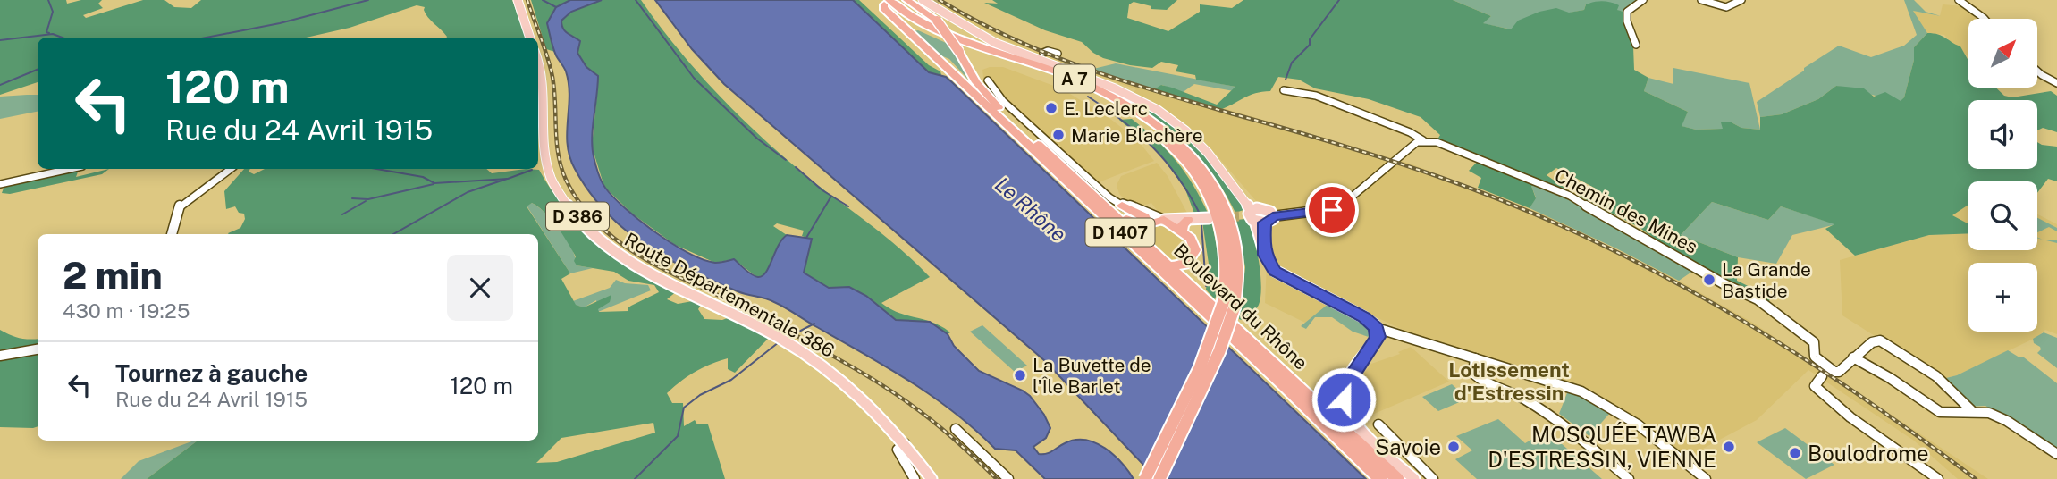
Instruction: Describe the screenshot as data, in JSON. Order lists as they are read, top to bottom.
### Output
{
  "streets": {
    "highway": ["A 7", "D 1407", "Boulevard du Rhône"],
    "main road": ["D 386", "Route Départementale 386"],
    "street": ["Chemin des Mines"]
  },
  "crossings": [
    ["A 7", "Boulevard du Rhône"]
  ],
  "districts": ["Lotissement d'Estressin"],
  "water": ["Le Rhône"],
  "places": [
    "E. Leclerc",
    "Marie Blachère",
    "La Grande Bastide",
    "La Buvette de l'Île Barlet",
    "Savoie",
    "MOSQUÉE TAWBA D'ESTRESSIN, VIENNE",
    "Boulodrome"
  ],
  "north": "top right",
  "page": {
    "map_buttons": "+",
    "turn": ["120 m", "Rue du 24 Avril 1915"],
    "heading": ["2 min", "430 m · 19:25"],
    "list": [
      {
        "name": "Tournez à gauche",
        "note": "Rue du 24 Avril 1915",
        "value": "120 m"
      }
    ]
  }
}
